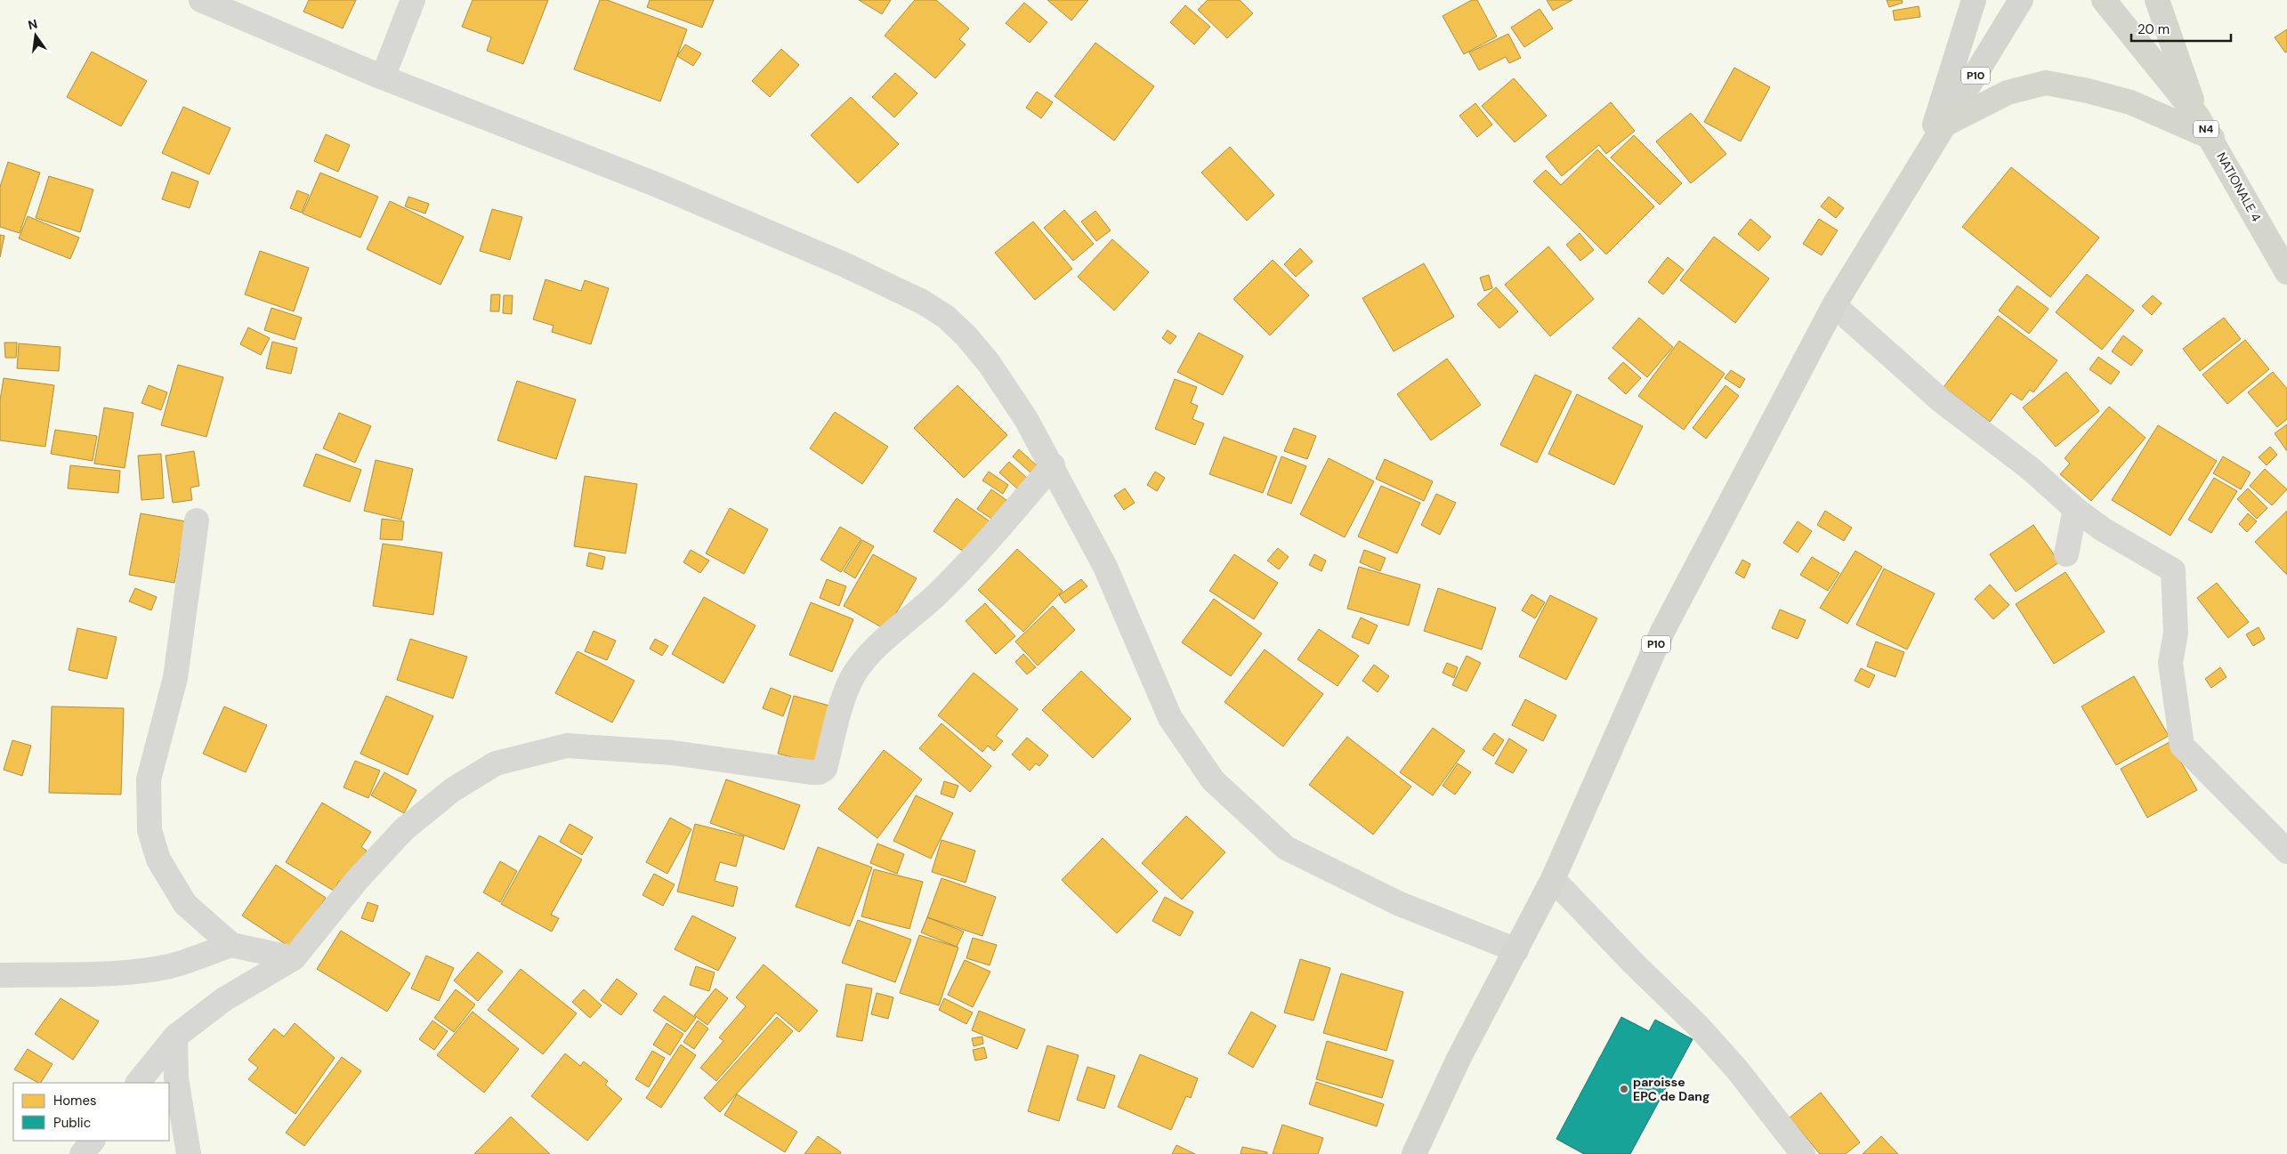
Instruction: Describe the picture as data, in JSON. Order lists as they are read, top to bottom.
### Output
{
  "streets": {
    "highway": ["N4", "NATIONALE 4"],
    "main road": ["P10"]
  },
  "places": ["paroisse EPC de Dang"],
  "legend": ["Homes", "Public"],
  "scale_bar": "20 m",
  "north": "top"
}
